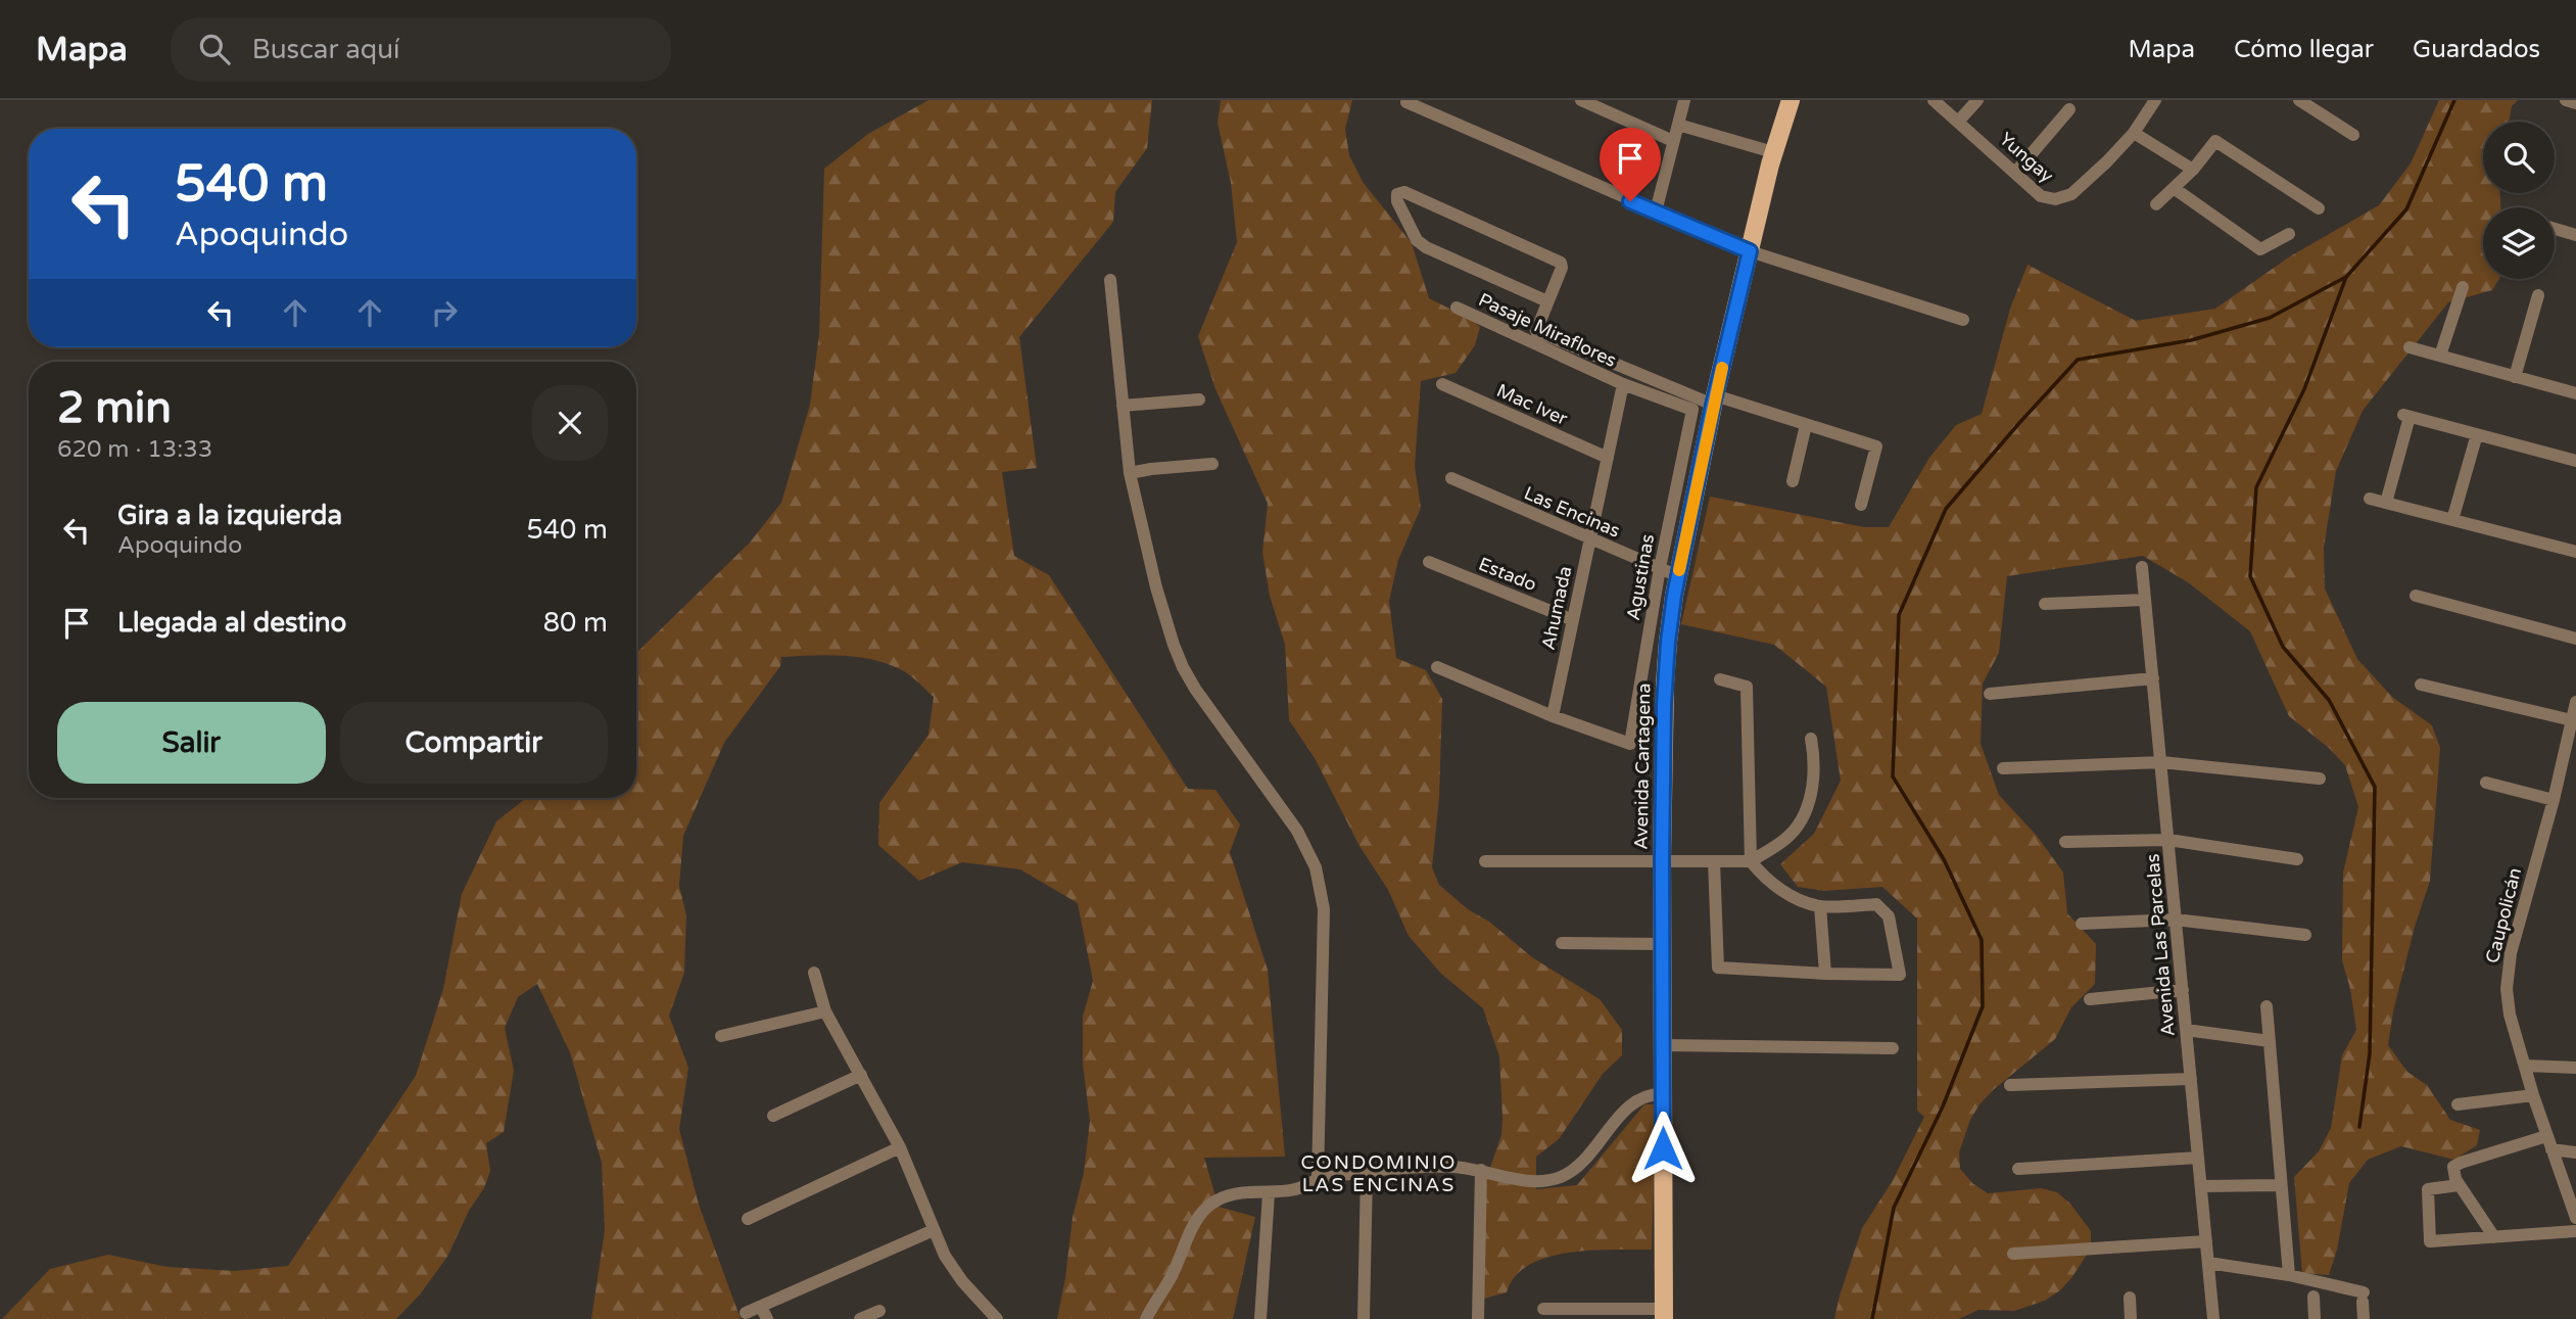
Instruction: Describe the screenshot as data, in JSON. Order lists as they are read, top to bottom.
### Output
{
  "streets": {
    "main road": ["Avenida Cartagena"],
    "street": [
      "Yungay",
      "Pasaje Miraflores",
      "Mac Iver",
      "Las Encinas",
      "Estado",
      "Agustinas",
      "Ahumada",
      "Caupolicán",
      "Avenida Las Parcelas"
    ]
  },
  "crossings": [
    ["Pasaje Miraflores", "Agustinas"],
    ["Pasaje Miraflores", "Ahumada"],
    ["Mac Iver", "Ahumada"],
    ["Las Encinas", "Agustinas"],
    ["Las Encinas", "Ahumada"],
    ["Las Encinas", "Avenida Cartagena"],
    ["Estado", "Ahumada"],
    ["Agustinas", "Ahumada"]
  ],
  "districts": ["CONDOMINIO LAS ENCINAS"],
  "page": {
    "header": "Mapa",
    "search": "Buscar aquí",
    "nav": ["Mapa", "Cómo llegar", "Guardados"],
    "turn": ["540 m", "Apoquindo"],
    "heading": ["2 min", "620 m · 13:33"],
    "list": [
      {
        "name": "Gira a la izquierda",
        "note": "Apoquindo",
        "value": "540 m"
      },
      {
        "name": "Llegada al destino",
        "value": "80 m"
      }
    ],
    "buttons": ["Salir", "Compartir"]
  }
}
